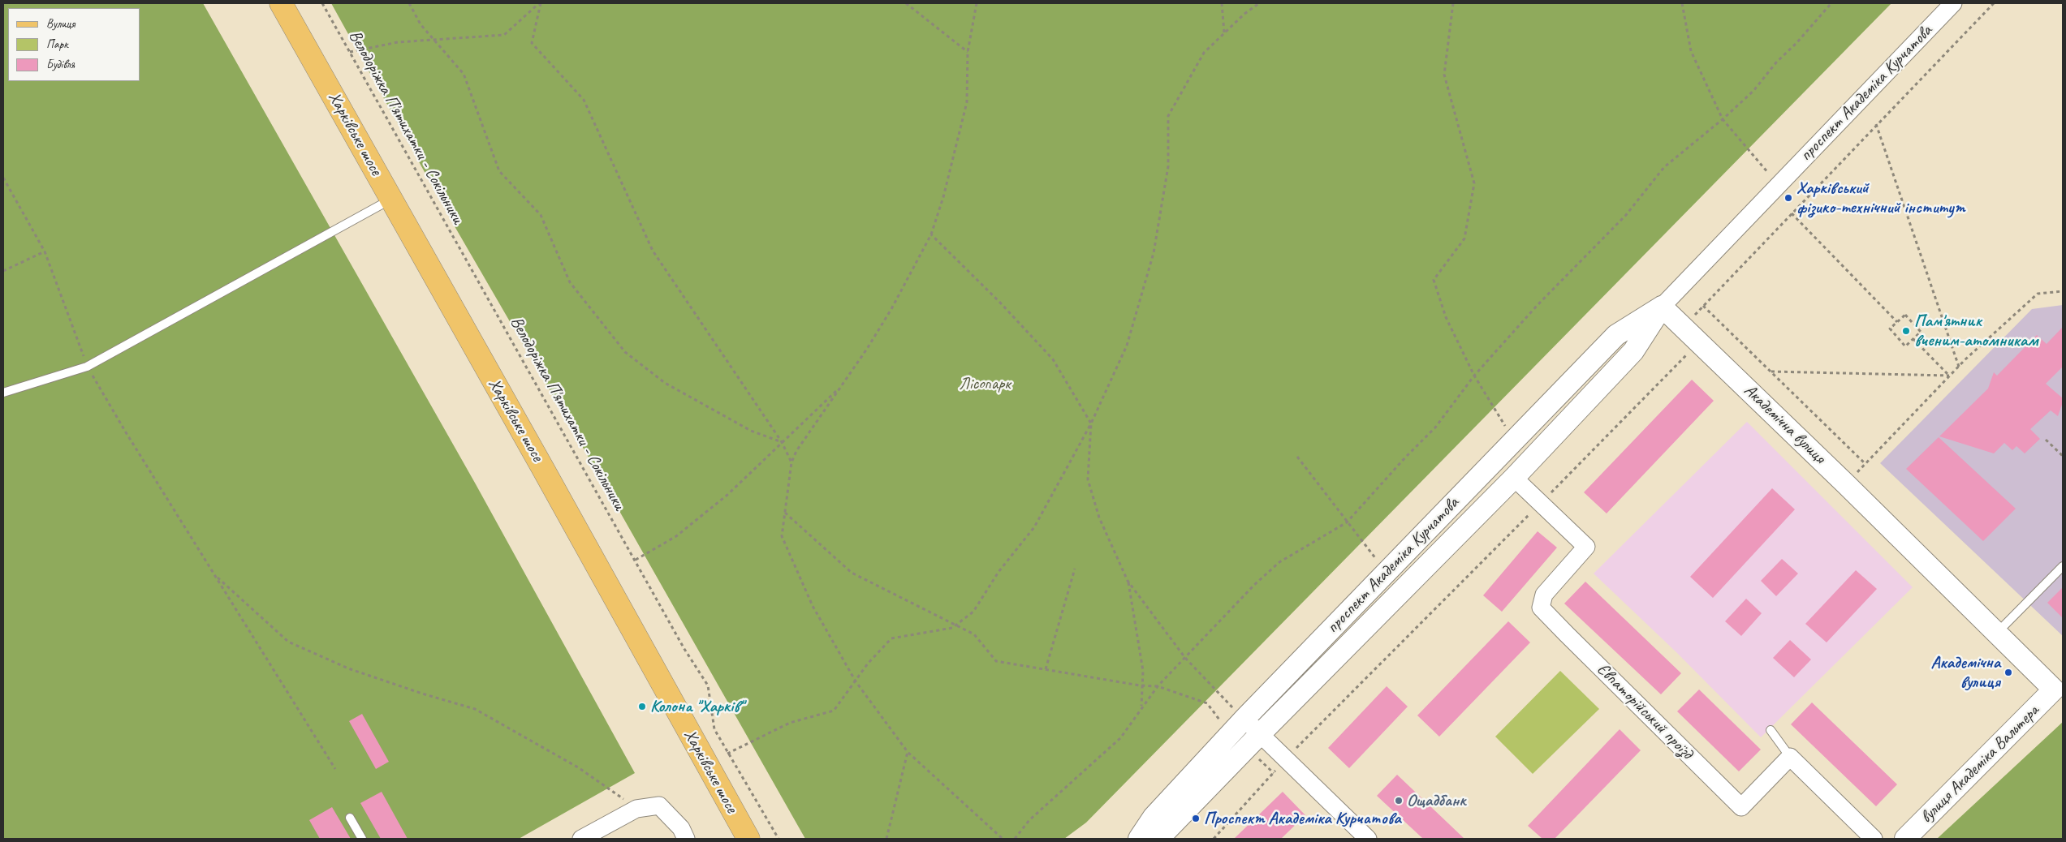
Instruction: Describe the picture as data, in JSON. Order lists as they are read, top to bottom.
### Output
{
  "streets": {
    "main road": ["Харківське шосе"],
    "street": [
      "проспект Академіка Курчатова",
      "Академічна вулиця",
      "Євпаторійський проїзд",
      "вулиця Академіка Вальтера"
    ],
    "path": ["Велодоріжка П'ятихатки - Сокільники"]
  },
  "crossings": [
    ["проспект Академіка Курчатова", "Академічна вулиця"],
    ["проспект Академіка Курчатова", "Євпаторійський проїзд"],
    ["Академічна вулиця", "вулиця Академіка Вальтера"]
  ],
  "parks": ["Лісопарк"],
  "places": [
    "Харківський фізико-технічний інститут",
    "Пам'ятник вченим-атомникам",
    "Академічна вулиця",
    "Колона \"Харків\"",
    "Ощадбанк",
    "Проспект Академіка Курчатова"
  ],
  "legend": ["Вулиця", "Парк", "Будівля"]
}
